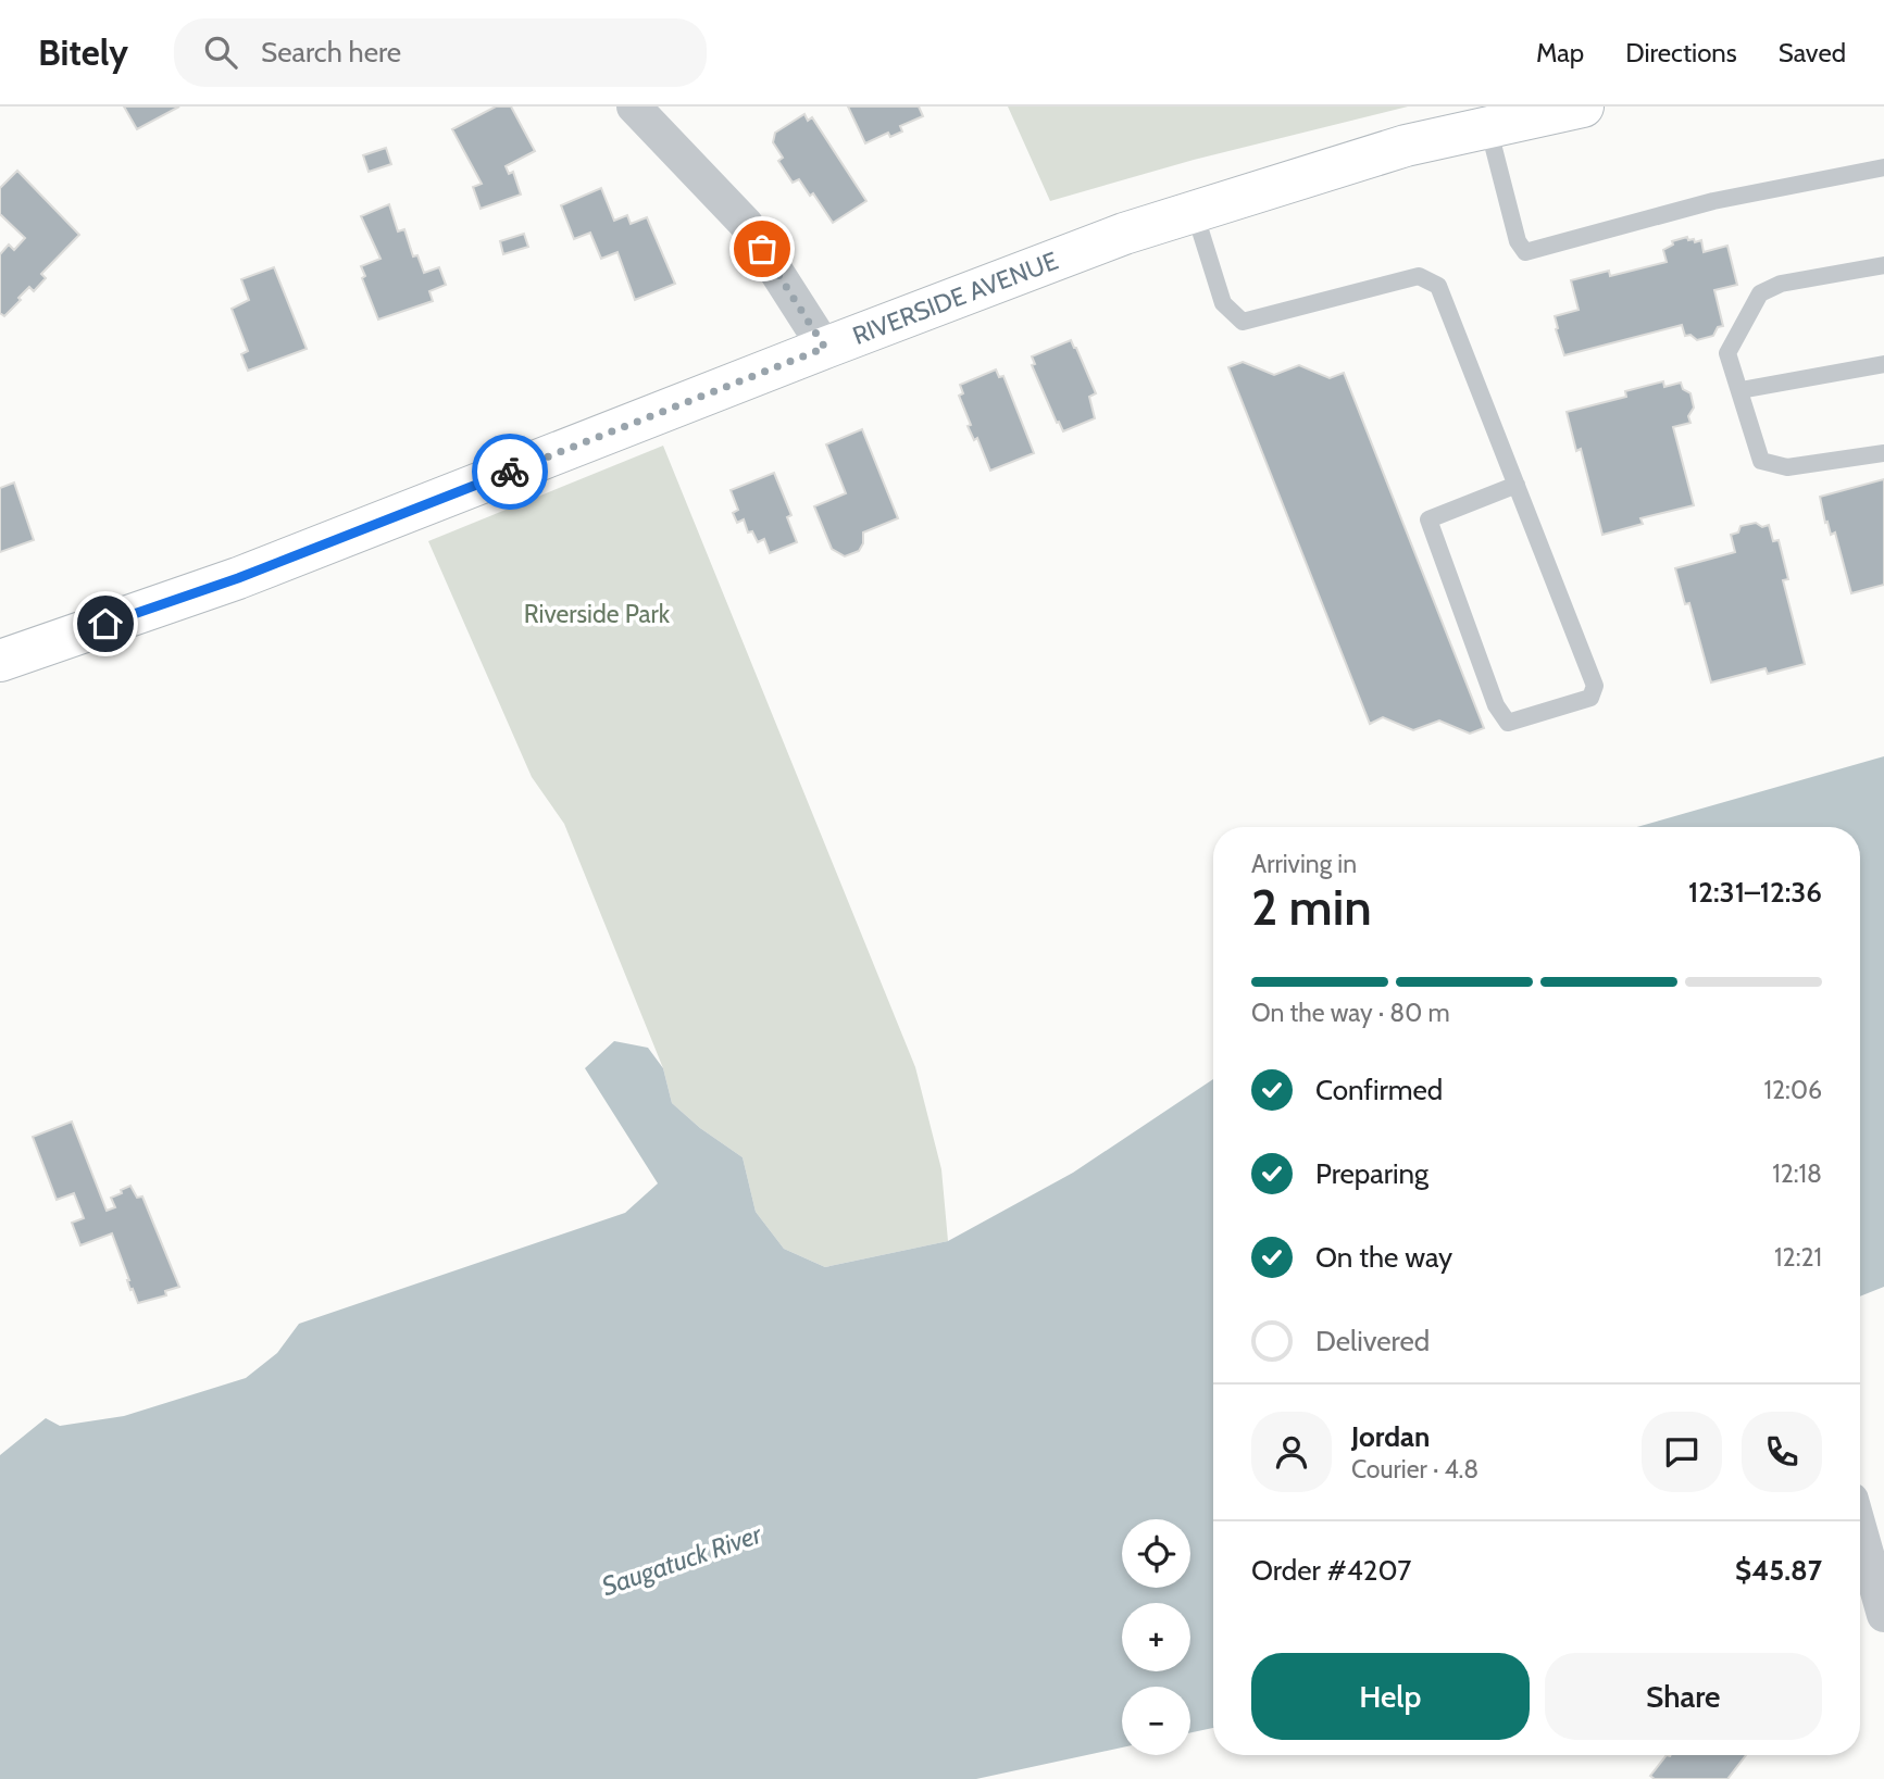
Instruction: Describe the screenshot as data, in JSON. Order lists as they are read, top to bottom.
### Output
{
  "streets": {
    "main road": ["RIVERSIDE AVENUE"]
  },
  "water": ["Saugatuck River"],
  "parks": ["Riverside Park"],
  "page": {
    "header": "Bitely",
    "search": "Search here",
    "nav": ["Map", "Directions", "Saved"],
    "heading": ["2 min", "Arriving in", "12:31–12:36"],
    "panel": [
      "Jordan",
      "Courier · 4.8",
      "Order #4207",
      "$45.87"
    ],
    "bar": "On the way · 80 m",
    "list": [
      ["Confirmed", "12:06"],
      ["Preparing", "12:18"],
      ["On the way", "12:21"],
      "Delivered"
    ],
    "map_buttons": ["+", "−"],
    "buttons": ["Help", "Share"]
  }
}
